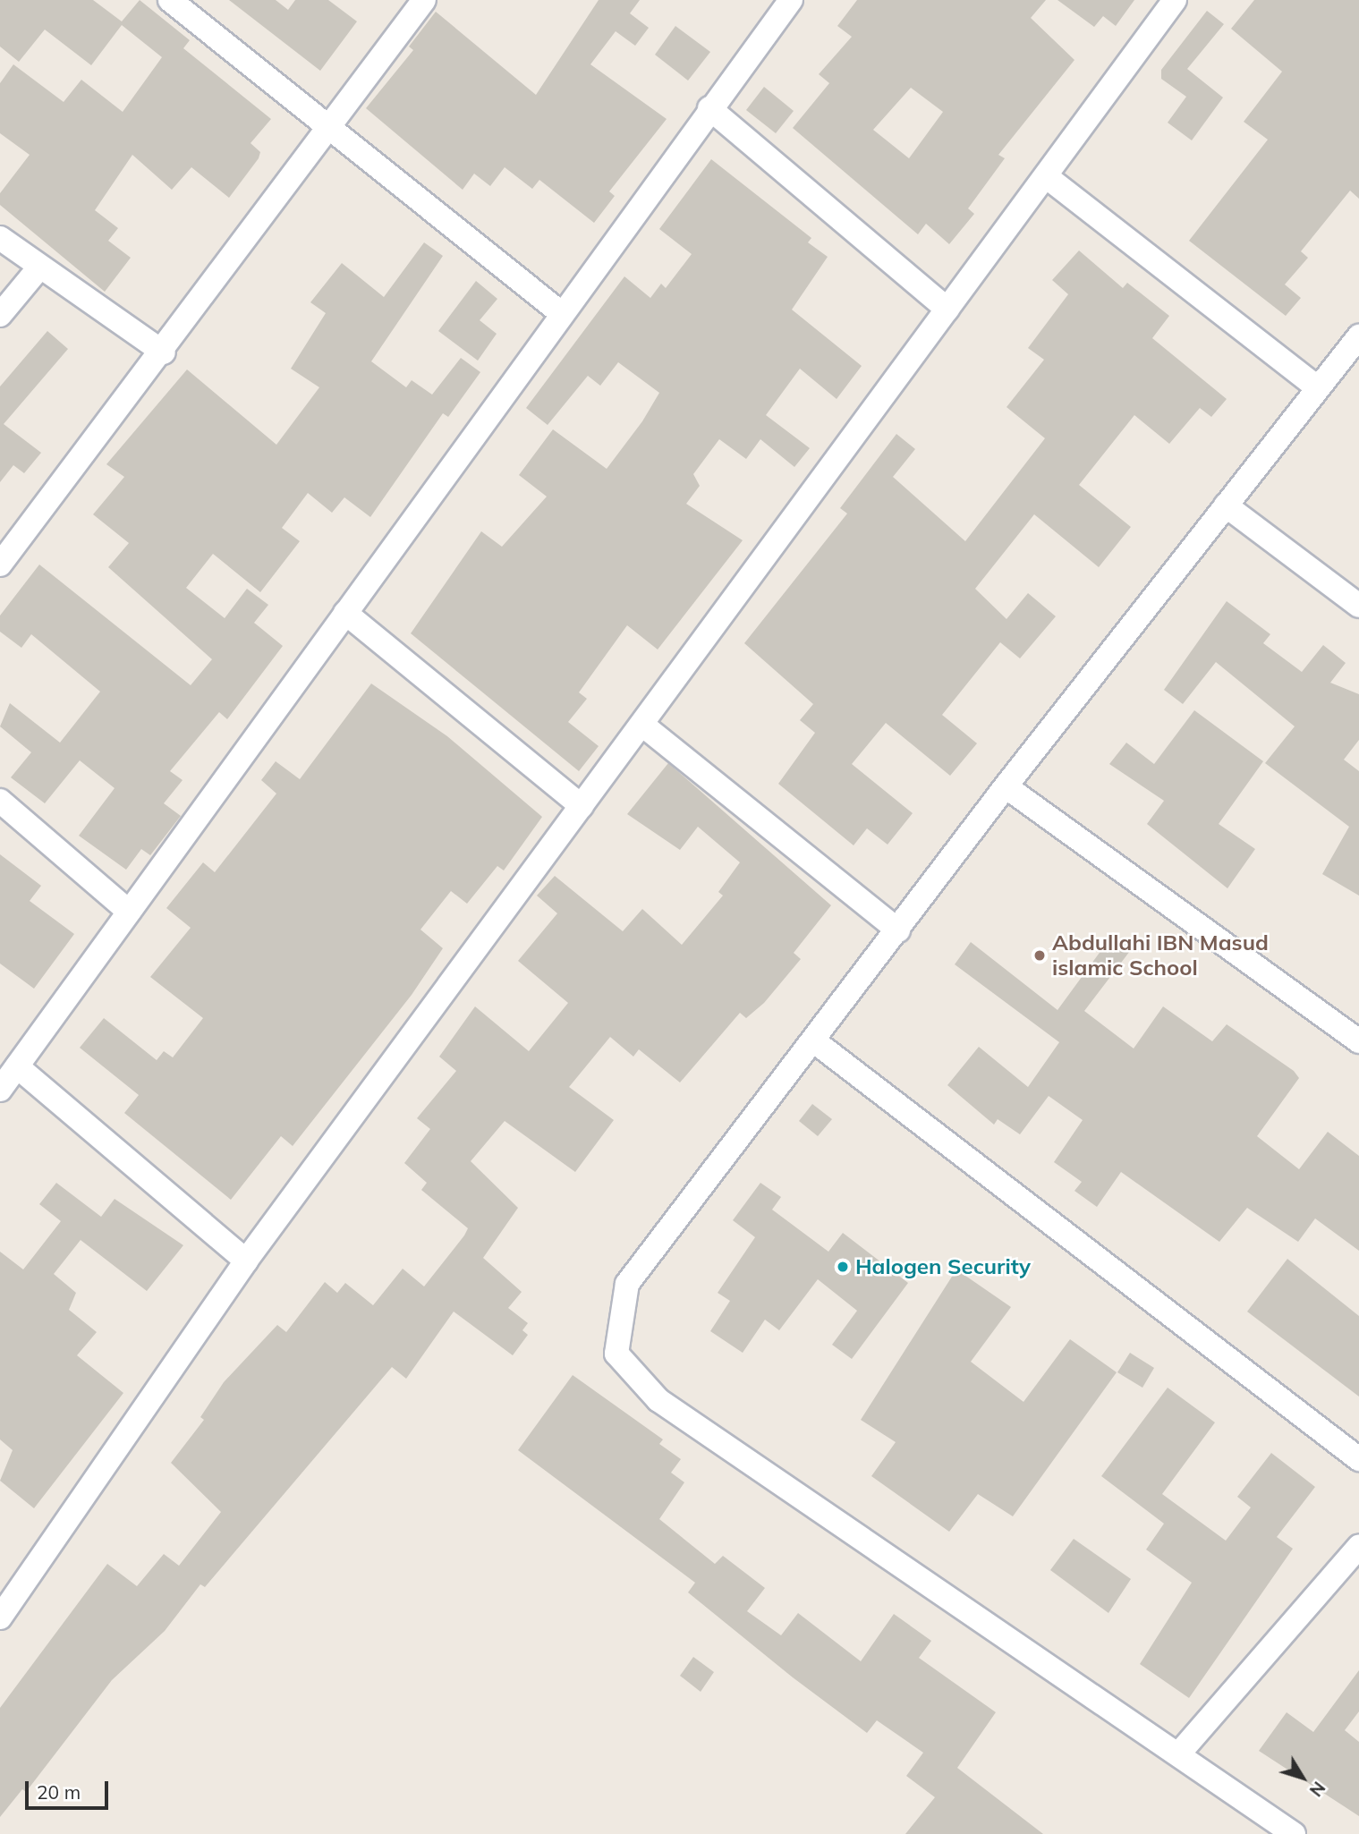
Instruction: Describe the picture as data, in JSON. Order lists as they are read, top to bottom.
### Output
{
  "places": ["Abdullahi IBN Masud islamic School", "Halogen Security"],
  "scale_bar": "20 m",
  "north": "bottom right"
}
